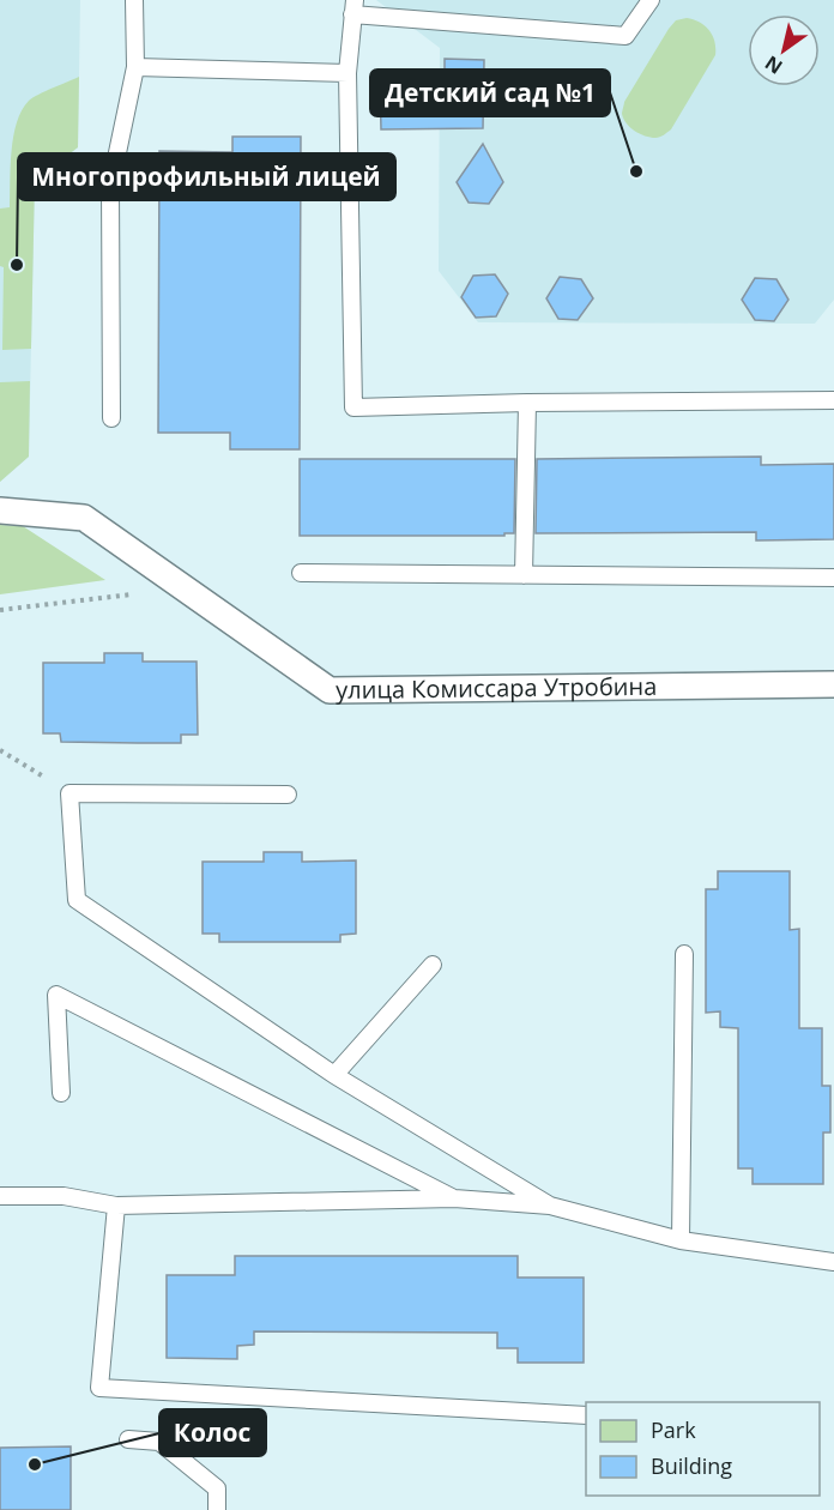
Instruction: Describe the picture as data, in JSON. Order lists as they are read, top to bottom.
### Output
{
  "streets": {
    "street": ["улица Комиссара Утробина"]
  },
  "places": ["Детский сад №1", "Многопрофильный лицей", "Колос"],
  "legend": ["Park", "Building"],
  "north": "bottom left"
}
